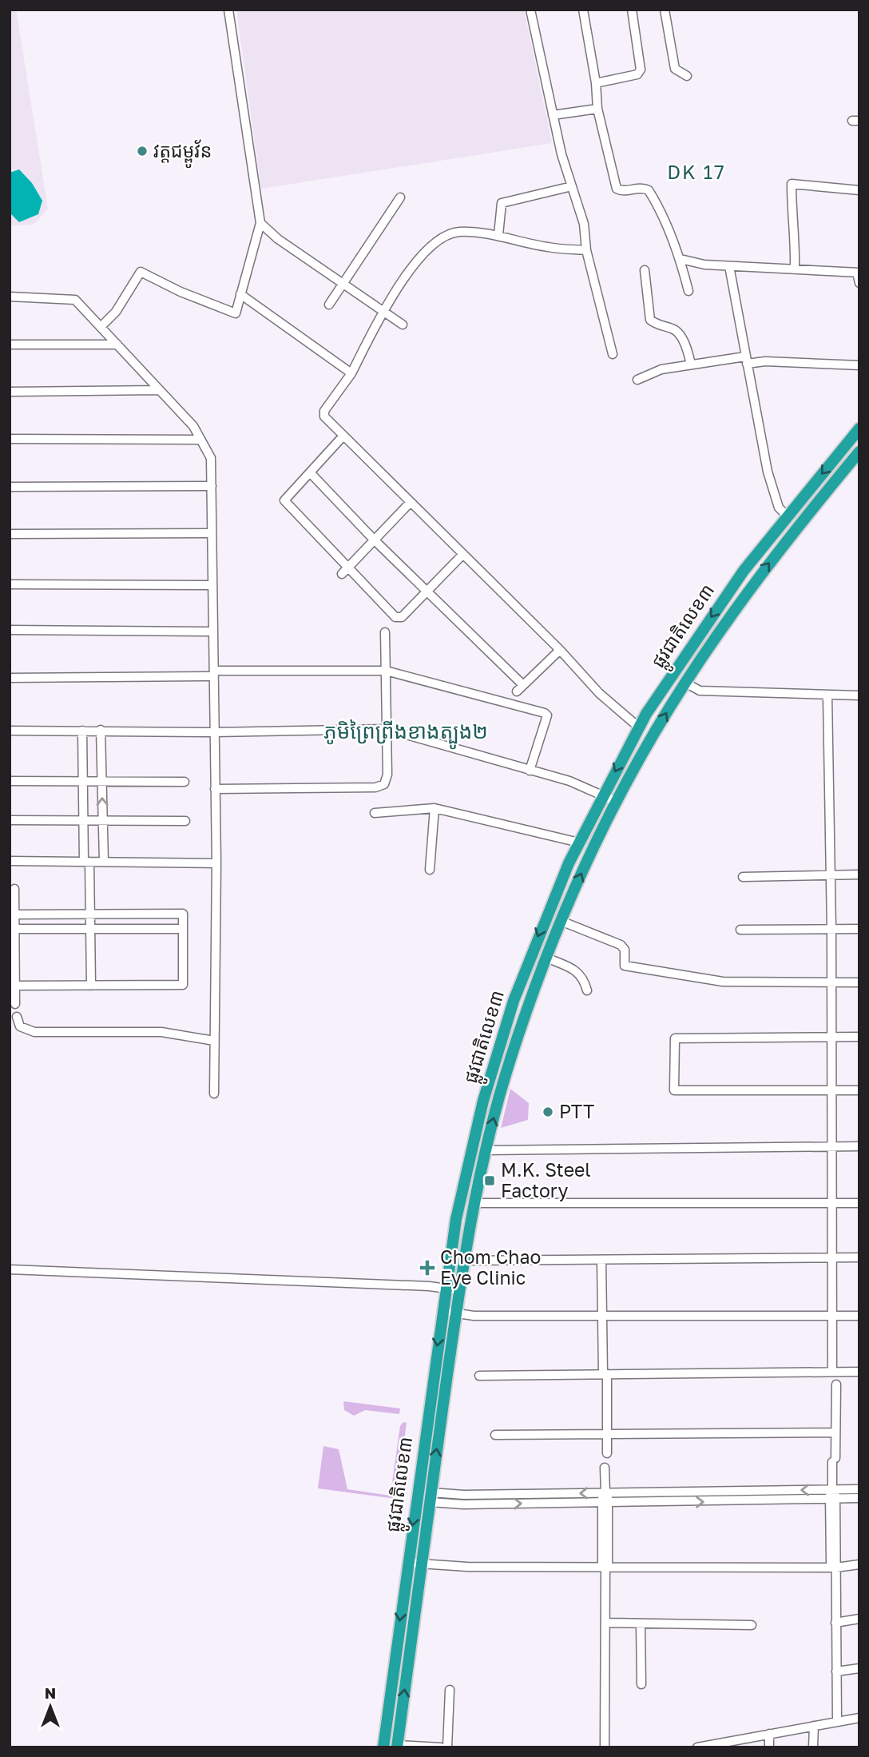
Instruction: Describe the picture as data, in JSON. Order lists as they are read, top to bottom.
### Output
{
  "streets": {
    "highway": ["ផ្លូវជាតិលេខ៣"]
  },
  "districts": ["DK 17", "ភូមិព្រៃព្រីងខាងត្បូង២"],
  "places": {
    "other": ["វត្តជម្ពូវ័ន", "PTT"],
    "transit": ["M.K. Steel Factory"],
    "health": ["Chom Chao Eye Clinic"]
  },
  "north": "top"
}
